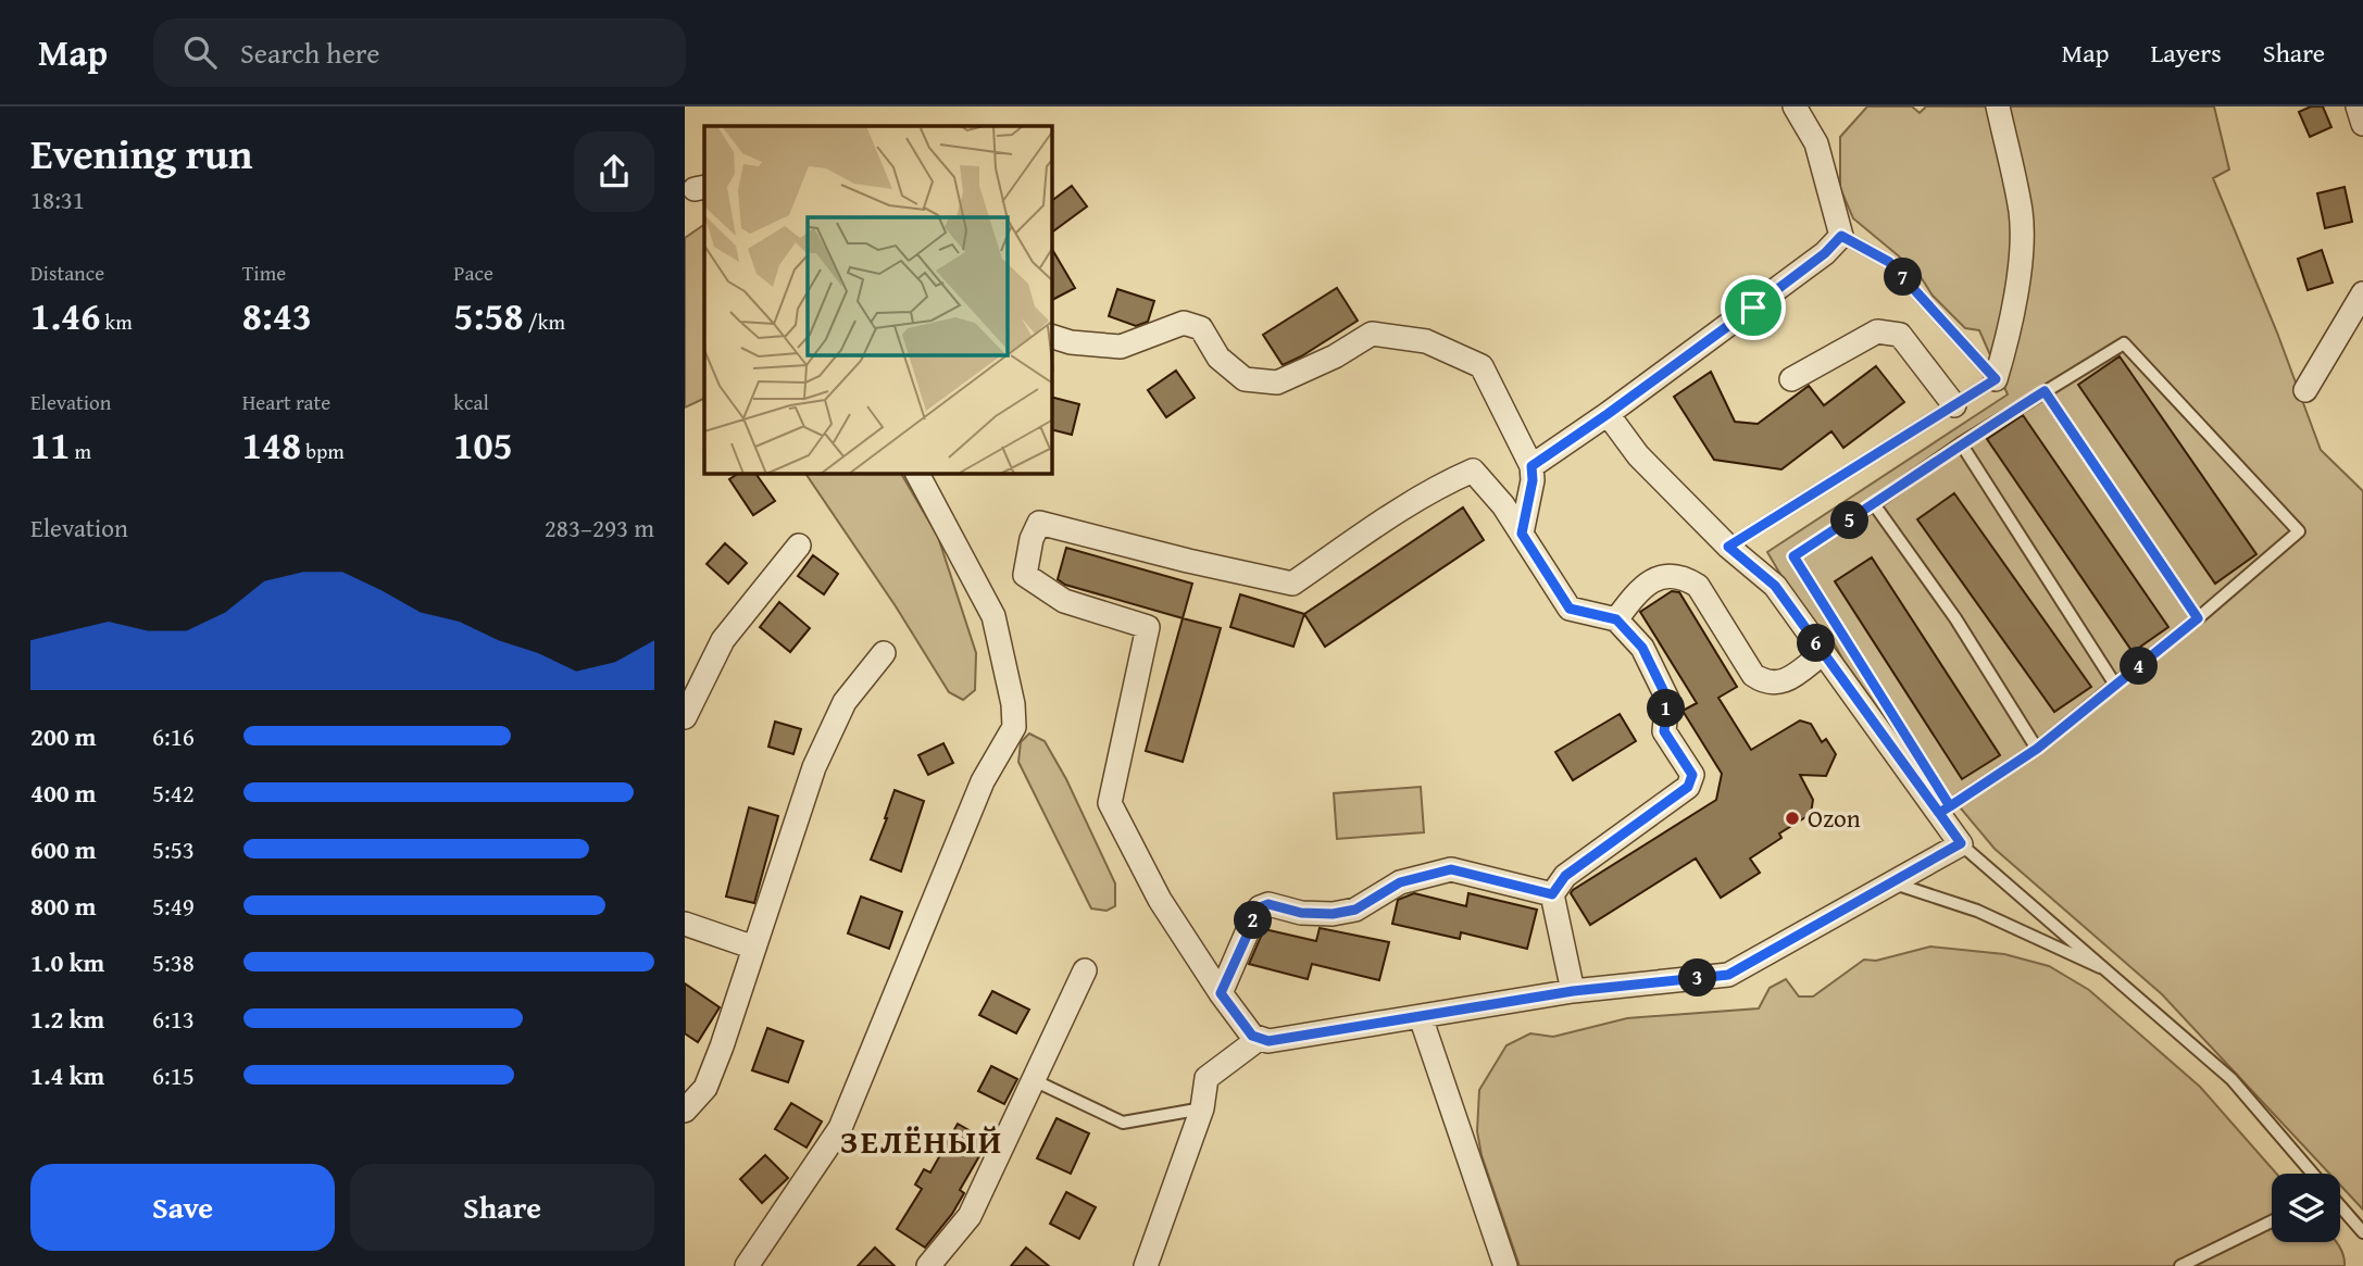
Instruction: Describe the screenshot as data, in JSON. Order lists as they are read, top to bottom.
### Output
{
  "districts": ["ЗЕЛЁНЫЙ"],
  "places": ["Ozon"],
  "page": {
    "header": "Map",
    "search": "Search here",
    "nav": ["Map", "Layers", "Share"],
    "heading": ["Evening run", "18:31"],
    "stats": [
      ["Distance", "1.46 km"],
      ["Time", "8:43"],
      ["Pace", "5:58 /km"],
      ["Elevation", "11 m"],
      ["Heart rate", "148 bpm"],
      ["kcal", "105"]
    ],
    "pins": [
      "7",
      "5",
      "6",
      "4",
      "1",
      "2",
      "3"
    ],
    "chart": ["Elevation", "283–293 m"],
    "list": [
      {
        "name": "200 m",
        "note": "6:16"
      },
      {
        "name": "400 m",
        "note": "5:42"
      },
      {
        "name": "600 m",
        "note": "5:53"
      },
      {
        "name": "800 m",
        "note": "5:49"
      },
      {
        "name": "1.0 km",
        "note": "5:38"
      },
      {
        "name": "1.2 km",
        "note": "6:13"
      },
      {
        "name": "1.4 km",
        "note": "6:15"
      }
    ],
    "buttons": ["Save", "Share"]
  }
}
